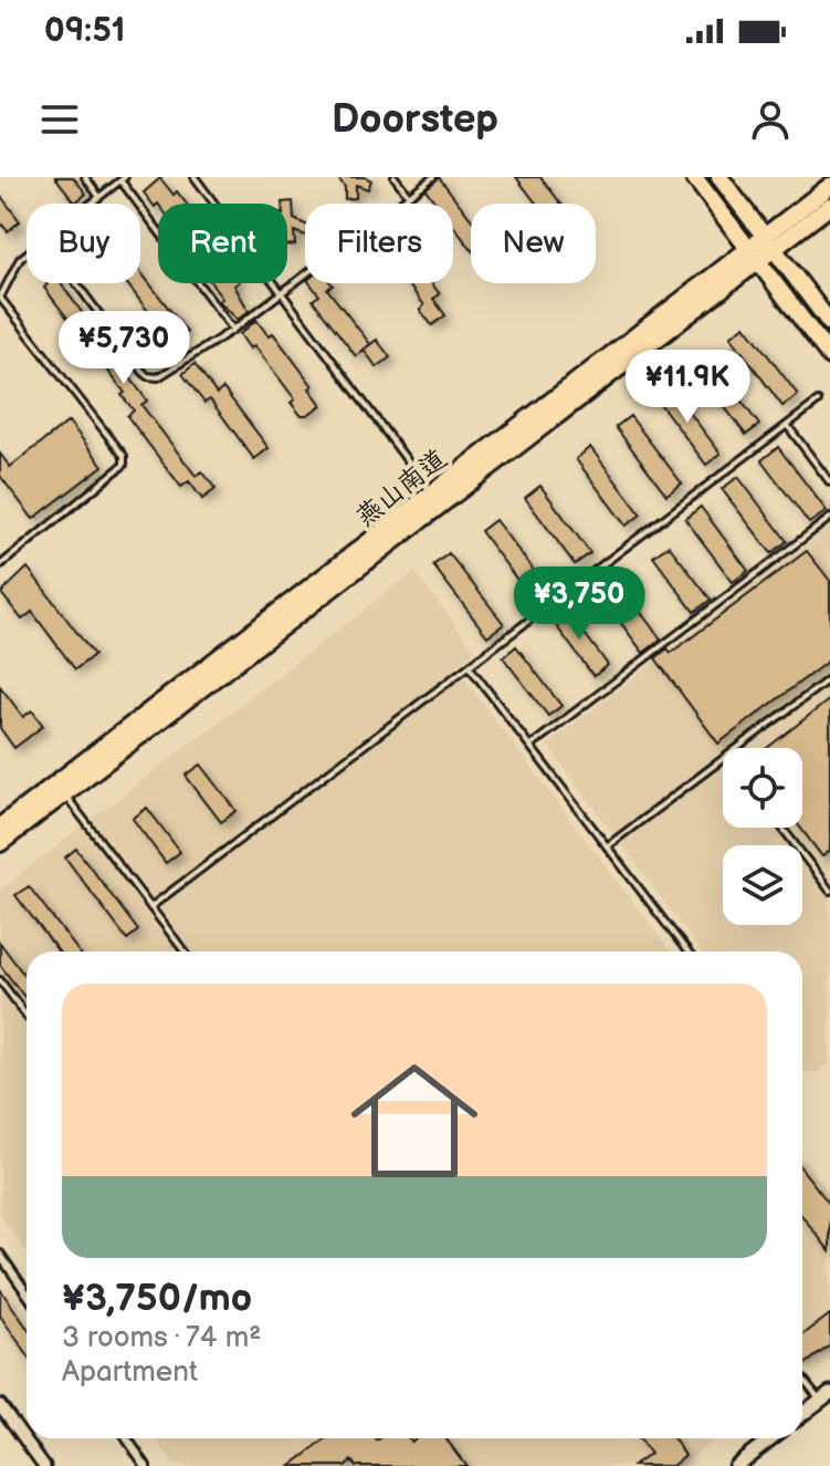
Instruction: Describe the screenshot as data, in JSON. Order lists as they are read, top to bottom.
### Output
{
  "streets": {
    "main road": ["燕山南道"]
  },
  "page": {
    "status": "09:51",
    "header": "Doorstep",
    "chip": [
      "Buy",
      "Rent",
      "Filters",
      "New"
    ],
    "price": ["¥5,730", "¥11.9K", "¥3,750"],
    "list": [
      {
        "name": "¥3,750/mo",
        "note": "3 rooms · 74 m² · Apartment"
      }
    ]
  }
}
